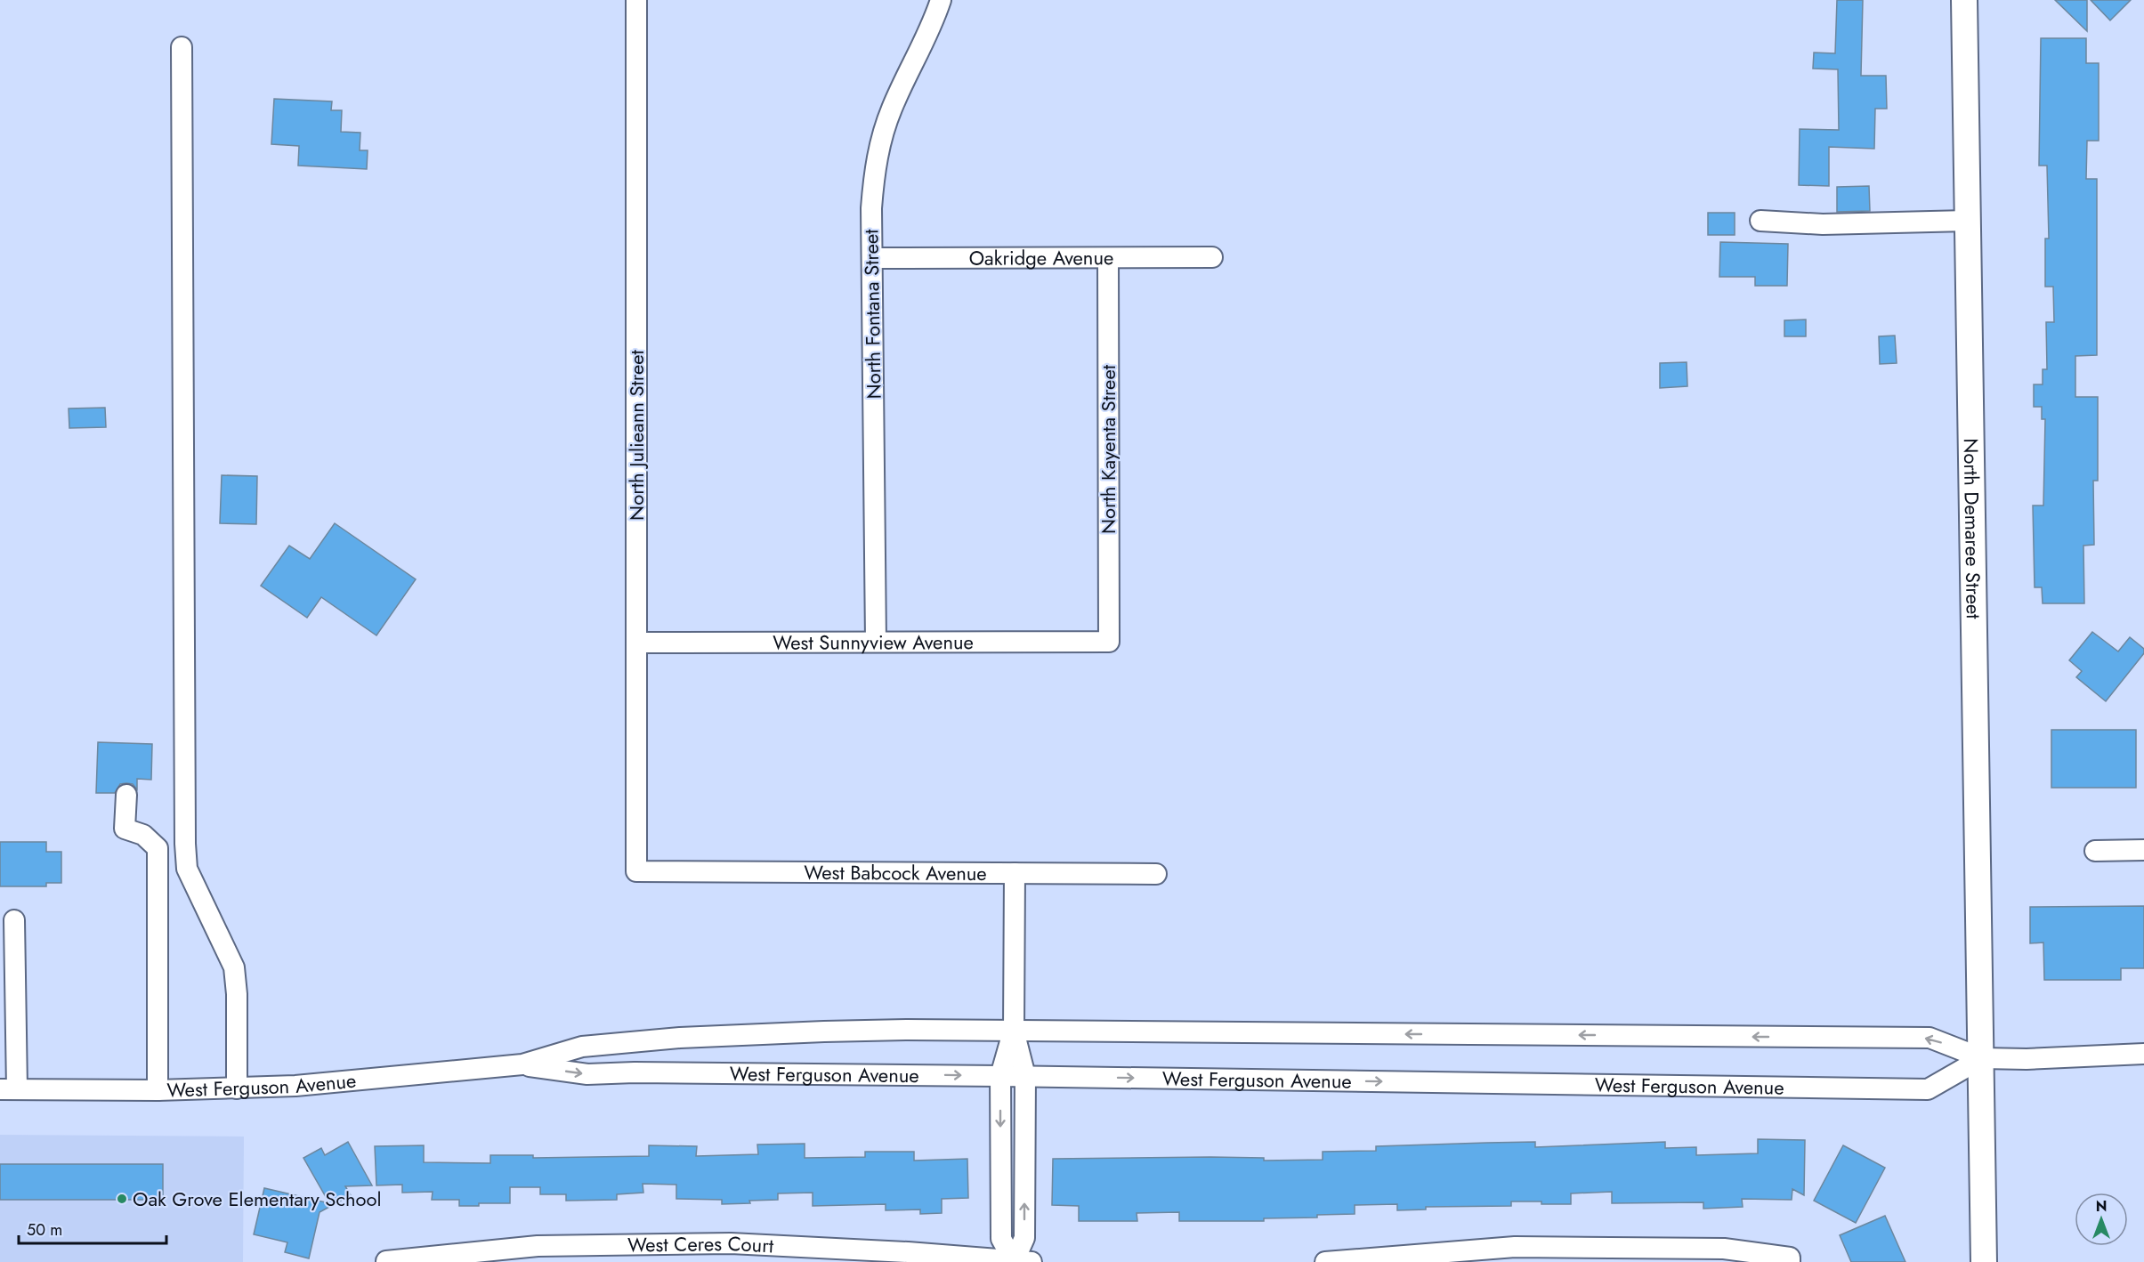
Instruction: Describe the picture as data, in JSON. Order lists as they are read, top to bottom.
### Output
{
  "streets": {
    "main road": ["North Demaree Street"],
    "street": [
      "Oakridge Avenue",
      "North Fontana Street",
      "North Julieann Street",
      "North Kayenta Street",
      "West Sunnyview Avenue",
      "West Babcock Avenue",
      "West Ferguson Avenue",
      "West Ceres Court"
    ]
  },
  "crossings": [
    ["Oakridge Avenue", "North Fontana Street"],
    ["Oakridge Avenue", "North Kayenta Street"],
    ["North Fontana Street", "West Sunnyview Avenue"],
    ["North Julieann Street", "West Sunnyview Avenue"],
    ["North Julieann Street", "West Babcock Avenue"],
    ["North Kayenta Street", "West Sunnyview Avenue"],
    ["North Demaree Street", "West Ferguson Avenue"]
  ],
  "places": ["Oak Grove Elementary School"],
  "scale_bar": "50 m",
  "north": "top"
}
